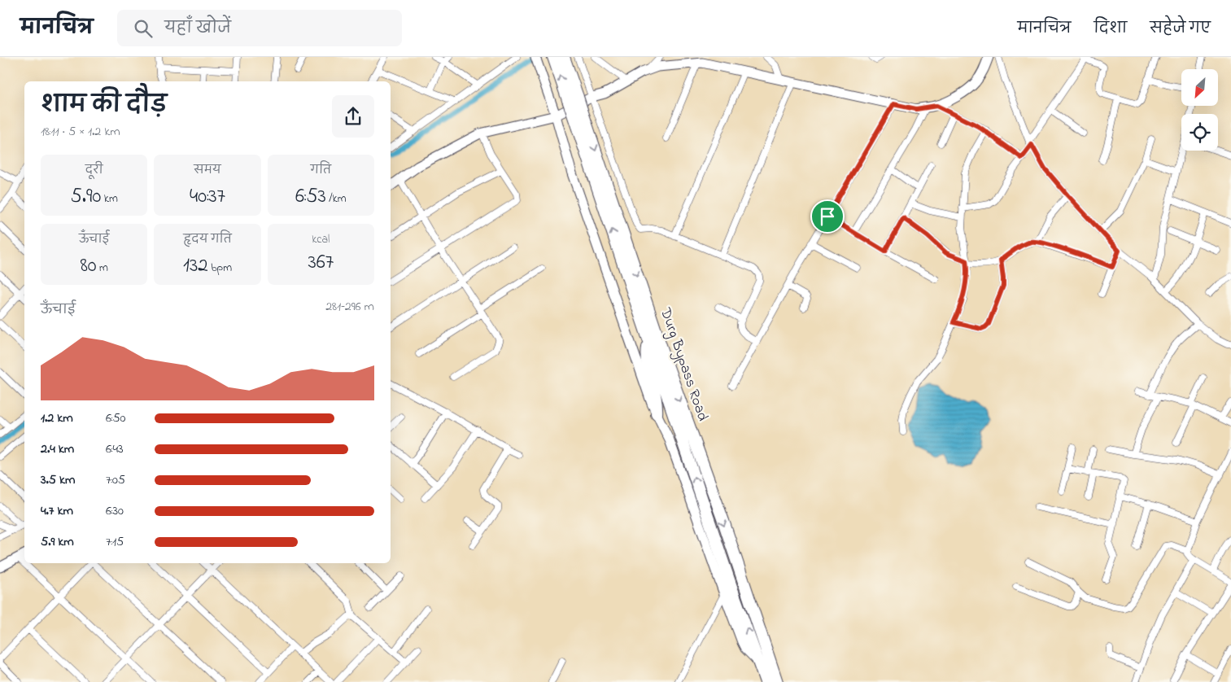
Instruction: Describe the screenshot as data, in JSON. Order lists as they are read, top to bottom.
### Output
{
  "streets": {
    "highway": ["Durg Bypass Road"]
  },
  "north": "bottom left",
  "page": {
    "header": "मानचित्र",
    "search": "यहाँ खोजें",
    "nav": ["मानचित्र", "दिशा", "सहेजे गए"],
    "heading": ["शाम की दौड़", "18:11 · 5 × 1.2 km"],
    "stats": [
      ["दूरी", "5.90 km"],
      ["समय", "40:37"],
      ["गति", "6:53 /km"],
      ["ऊँचाई", "80 m"],
      ["हृदय गति", "132 bpm"],
      ["kcal", "367"]
    ],
    "chart": ["ऊँचाई", "281–296 m"],
    "list": [
      {
        "name": "1.2 km",
        "note": "6:50"
      },
      {
        "name": "2.4 km",
        "note": "6:43"
      },
      {
        "name": "3.5 km",
        "note": "7:05"
      },
      {
        "name": "4.7 km",
        "note": "6:30"
      },
      {
        "name": "5.9 km",
        "note": "7:15"
      }
    ]
  }
}
